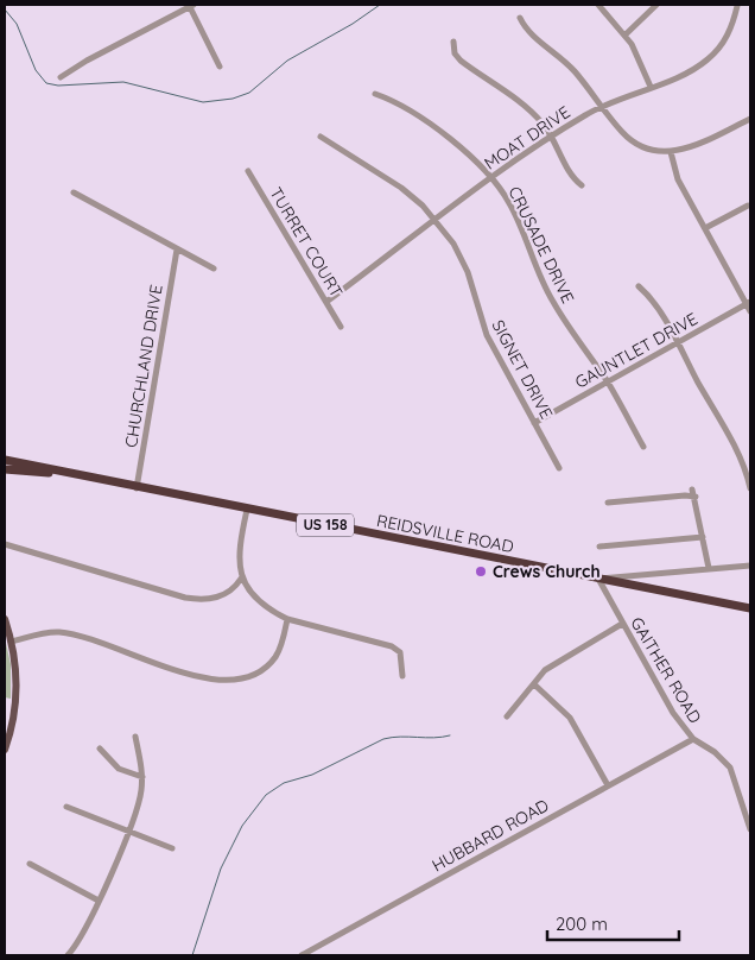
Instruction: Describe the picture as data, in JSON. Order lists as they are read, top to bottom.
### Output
{
  "streets": {
    "highway": ["US 158", "REIDSVILLE ROAD"],
    "street": [
      "MOAT DRIVE",
      "TURRET COURT",
      "CRUSADE DRIVE",
      "GAUNTLET DRIVE",
      "CHURCHLAND DRIVE",
      "SIGNET DRIVE",
      "GAITHER ROAD",
      "HUBBARD ROAD"
    ]
  },
  "crossings": [
    ["MOAT DRIVE", "TURRET COURT"],
    ["MOAT DRIVE", "CRUSADE DRIVE"],
    ["MOAT DRIVE", "SIGNET DRIVE"],
    ["CRUSADE DRIVE", "GAUNTLET DRIVE"],
    ["GAUNTLET DRIVE", "SIGNET DRIVE"],
    ["CHURCHLAND DRIVE", "REIDSVILLE ROAD"],
    ["REIDSVILLE ROAD", "GAITHER ROAD"],
    ["GAITHER ROAD", "HUBBARD ROAD"]
  ],
  "places": ["Crews Church"],
  "scale_bar": "200 m"
}
